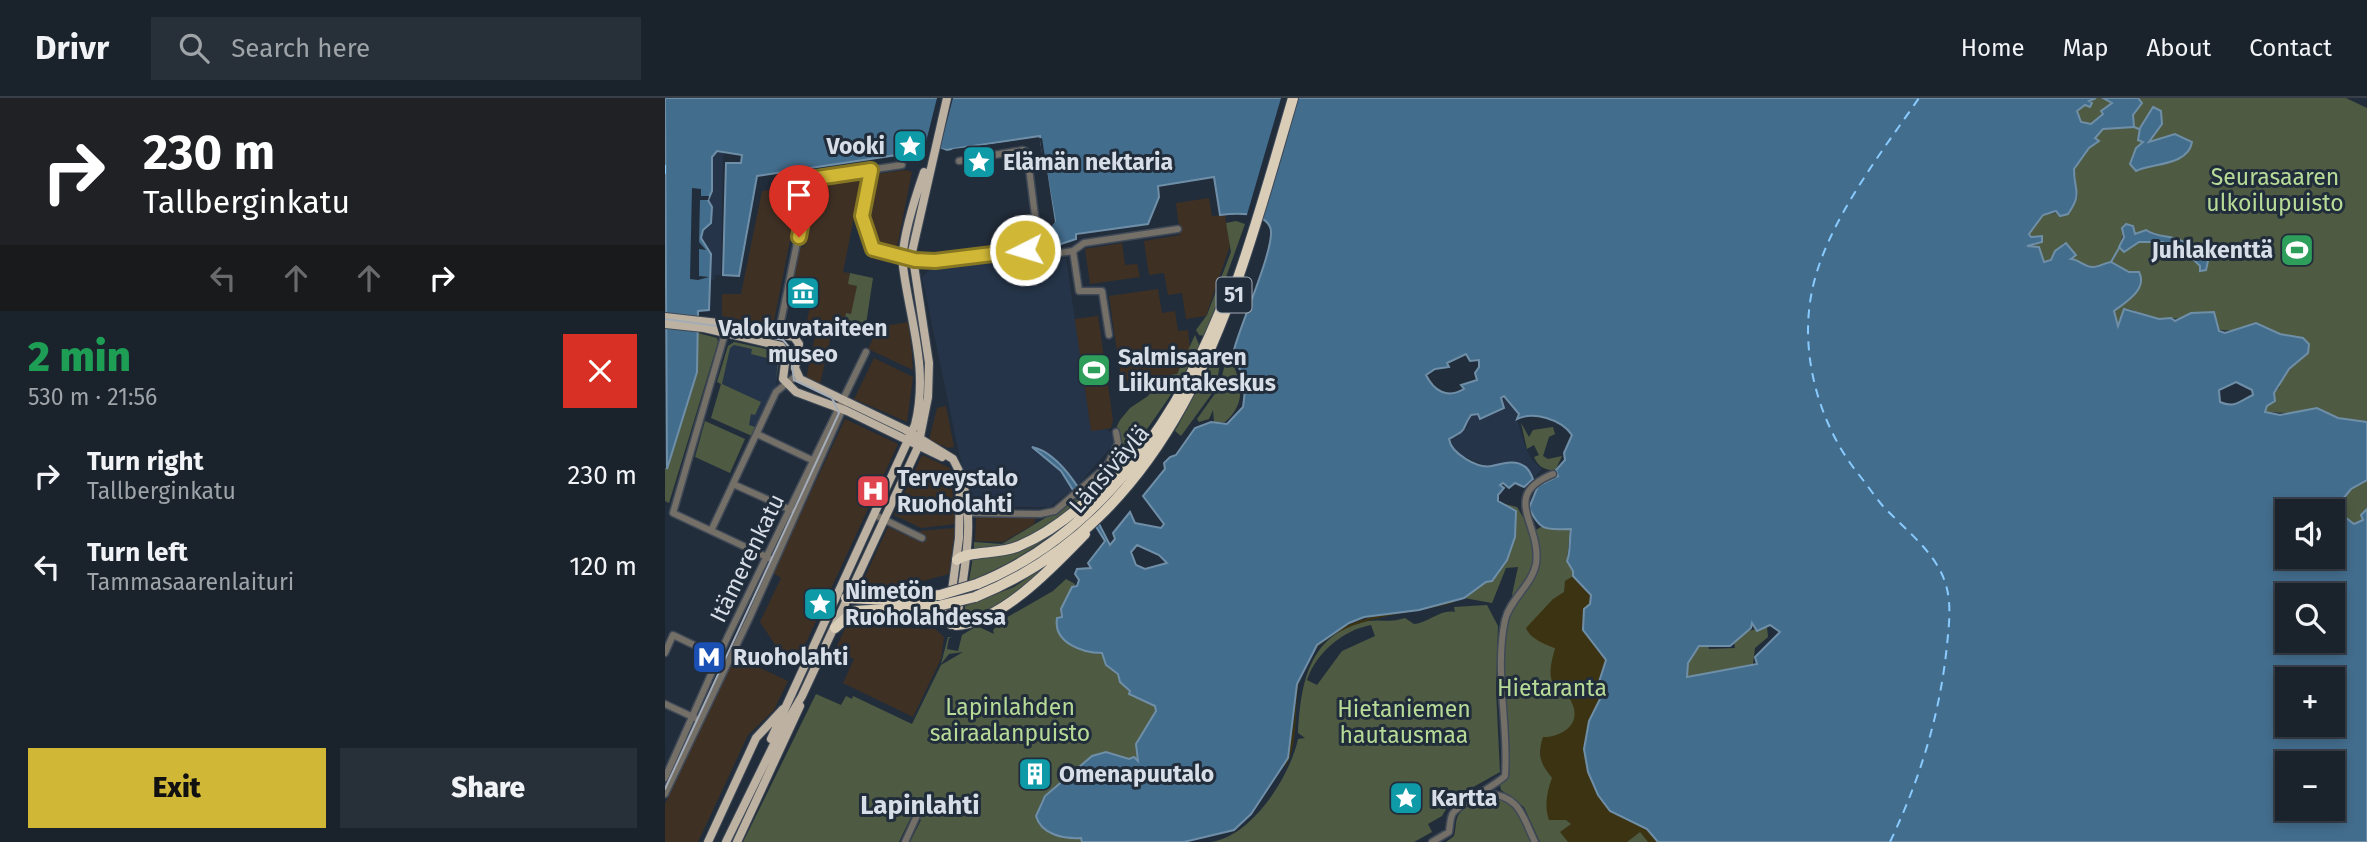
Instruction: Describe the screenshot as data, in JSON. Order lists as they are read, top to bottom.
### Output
{
  "streets": {
    "highway": ["51", "Länsiväylä"],
    "street": ["Itämerenkatu"]
  },
  "districts": ["Lapinlahti"],
  "parks": [
    "Seurasaaren ulkoilupuisto",
    "Hietaranta",
    "Lapinlahden sairaalanpuisto",
    "Hietaniemen hautausmaa"
  ],
  "places": {
    "place": [
      "Vooki",
      "Elämän nektaria",
      "Nimetön Ruoholahdessa",
      "Kartta"
    ],
    "sports": ["Juhlakenttä", "Salmisaaren Liikuntakeskus"],
    "museum": ["Valokuvataiteen museo"],
    "hospital": ["Terveystalo Ruoholahti"],
    "metro station": ["Ruoholahti"],
    "building": ["Omenapuutalo"]
  },
  "page": {
    "header": "Drivr",
    "search": "Search here",
    "nav": [
      "Home",
      "Map",
      "About",
      "Contact"
    ],
    "turn": ["230 m", "Tallberginkatu"],
    "heading": ["2 min", "530 m · 21:56"],
    "list": [
      {
        "name": "Turn right",
        "note": "Tallberginkatu",
        "value": "230 m"
      },
      {
        "name": "Turn left",
        "note": "Tammasaarenlaituri",
        "value": "120 m"
      }
    ],
    "map_buttons": ["+", "−"],
    "buttons": ["Exit", "Share"]
  }
}
